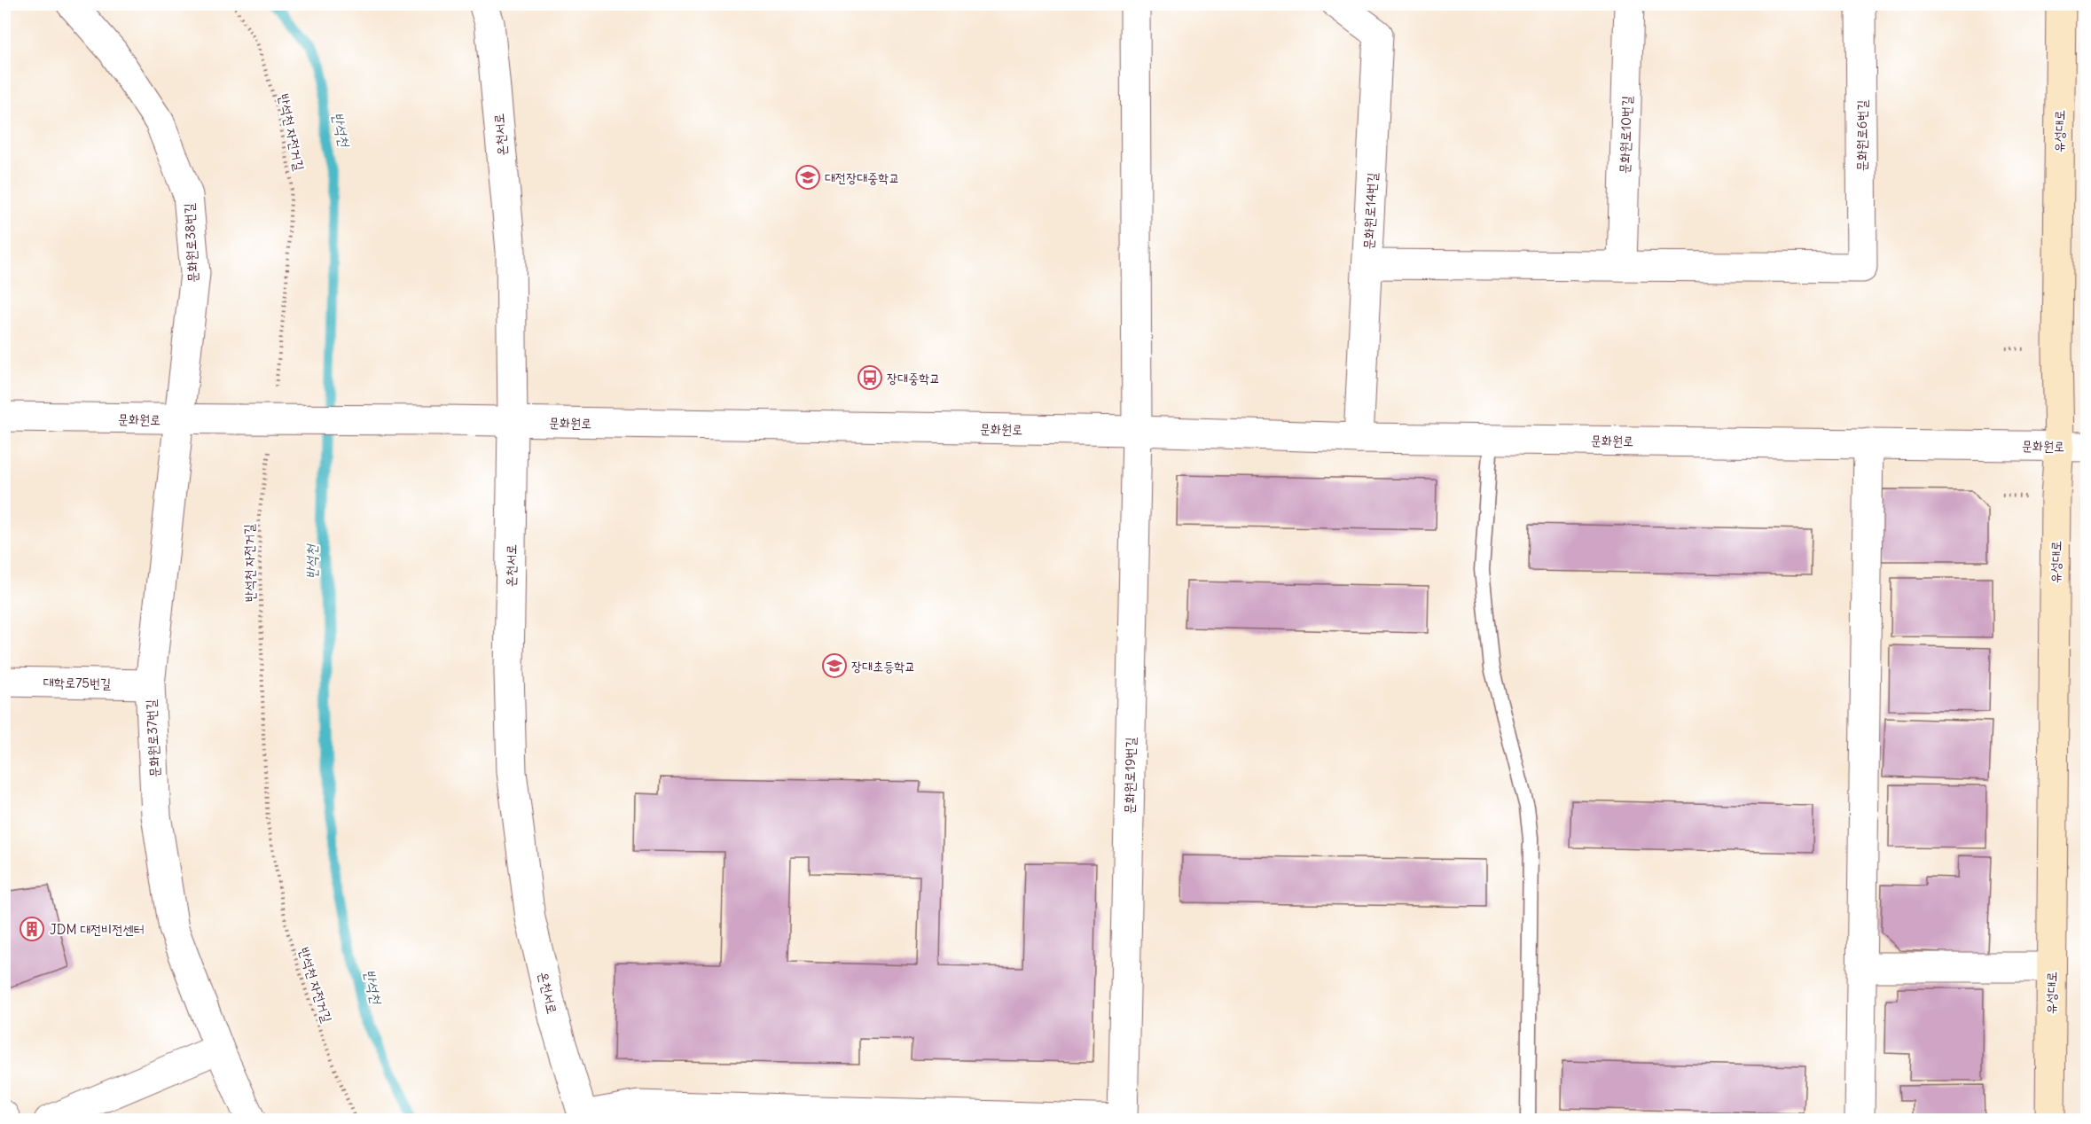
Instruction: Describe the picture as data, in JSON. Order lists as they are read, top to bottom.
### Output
{
  "streets": {
    "main road": ["유성대로"],
    "street": [
      "온천서로",
      "문화원로10번길",
      "문화원로6번길",
      "문화원로14번길",
      "문화원로38번길",
      "문화원로",
      "대학로75번길",
      "문화원로37번길",
      "문화원로19번길"
    ],
    "path": ["반석천 자전거길"]
  },
  "crossings": [
    ["유성대로", "문화원로"],
    ["온천서로", "문화원로"],
    ["온천서로", "문화원로19번길"],
    ["문화원로10번길", "문화원로6번길"],
    ["문화원로14번길", "문화원로"],
    ["문화원로38번길", "문화원로"],
    ["문화원로38번길", "문화원로37번길"],
    ["문화원로", "문화원로37번길"],
    ["문화원로", "문화원로19번길"],
    ["대학로75번길", "문화원로37번길"]
  ],
  "water": ["반석천"],
  "places": {
    "school or university": ["대전장대중학교", "장대초등학교"],
    "bus stop": ["장대중학교"],
    "building": ["JDM 대전비전센터"]
  }
}
